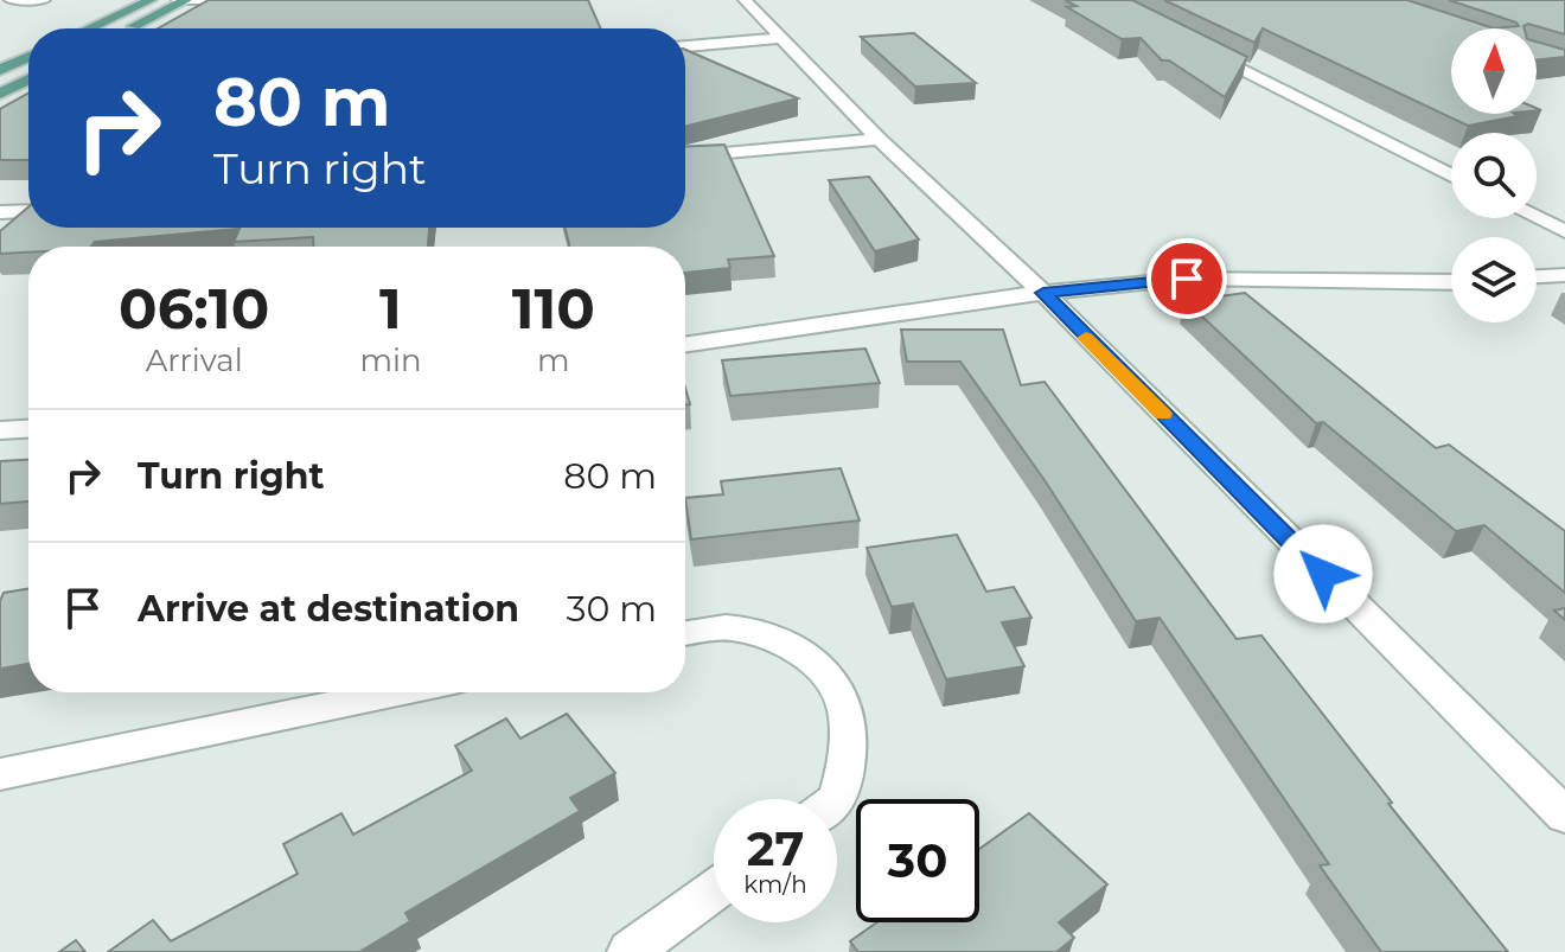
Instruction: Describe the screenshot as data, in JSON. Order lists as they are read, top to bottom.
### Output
{
  "north": "top",
  "page": {
    "turn": ["80 m", "Turn right"],
    "eta": [
      "06:10",
      "Arrival",
      "1",
      "min",
      "110",
      "m"
    ],
    "list": [
      {
        "name": "Turn right",
        "value": "80 m"
      },
      {
        "name": "Arrive at destination",
        "value": "30 m"
      }
    ],
    "speed": "27 km/h",
    "limit": "30"
  }
}
